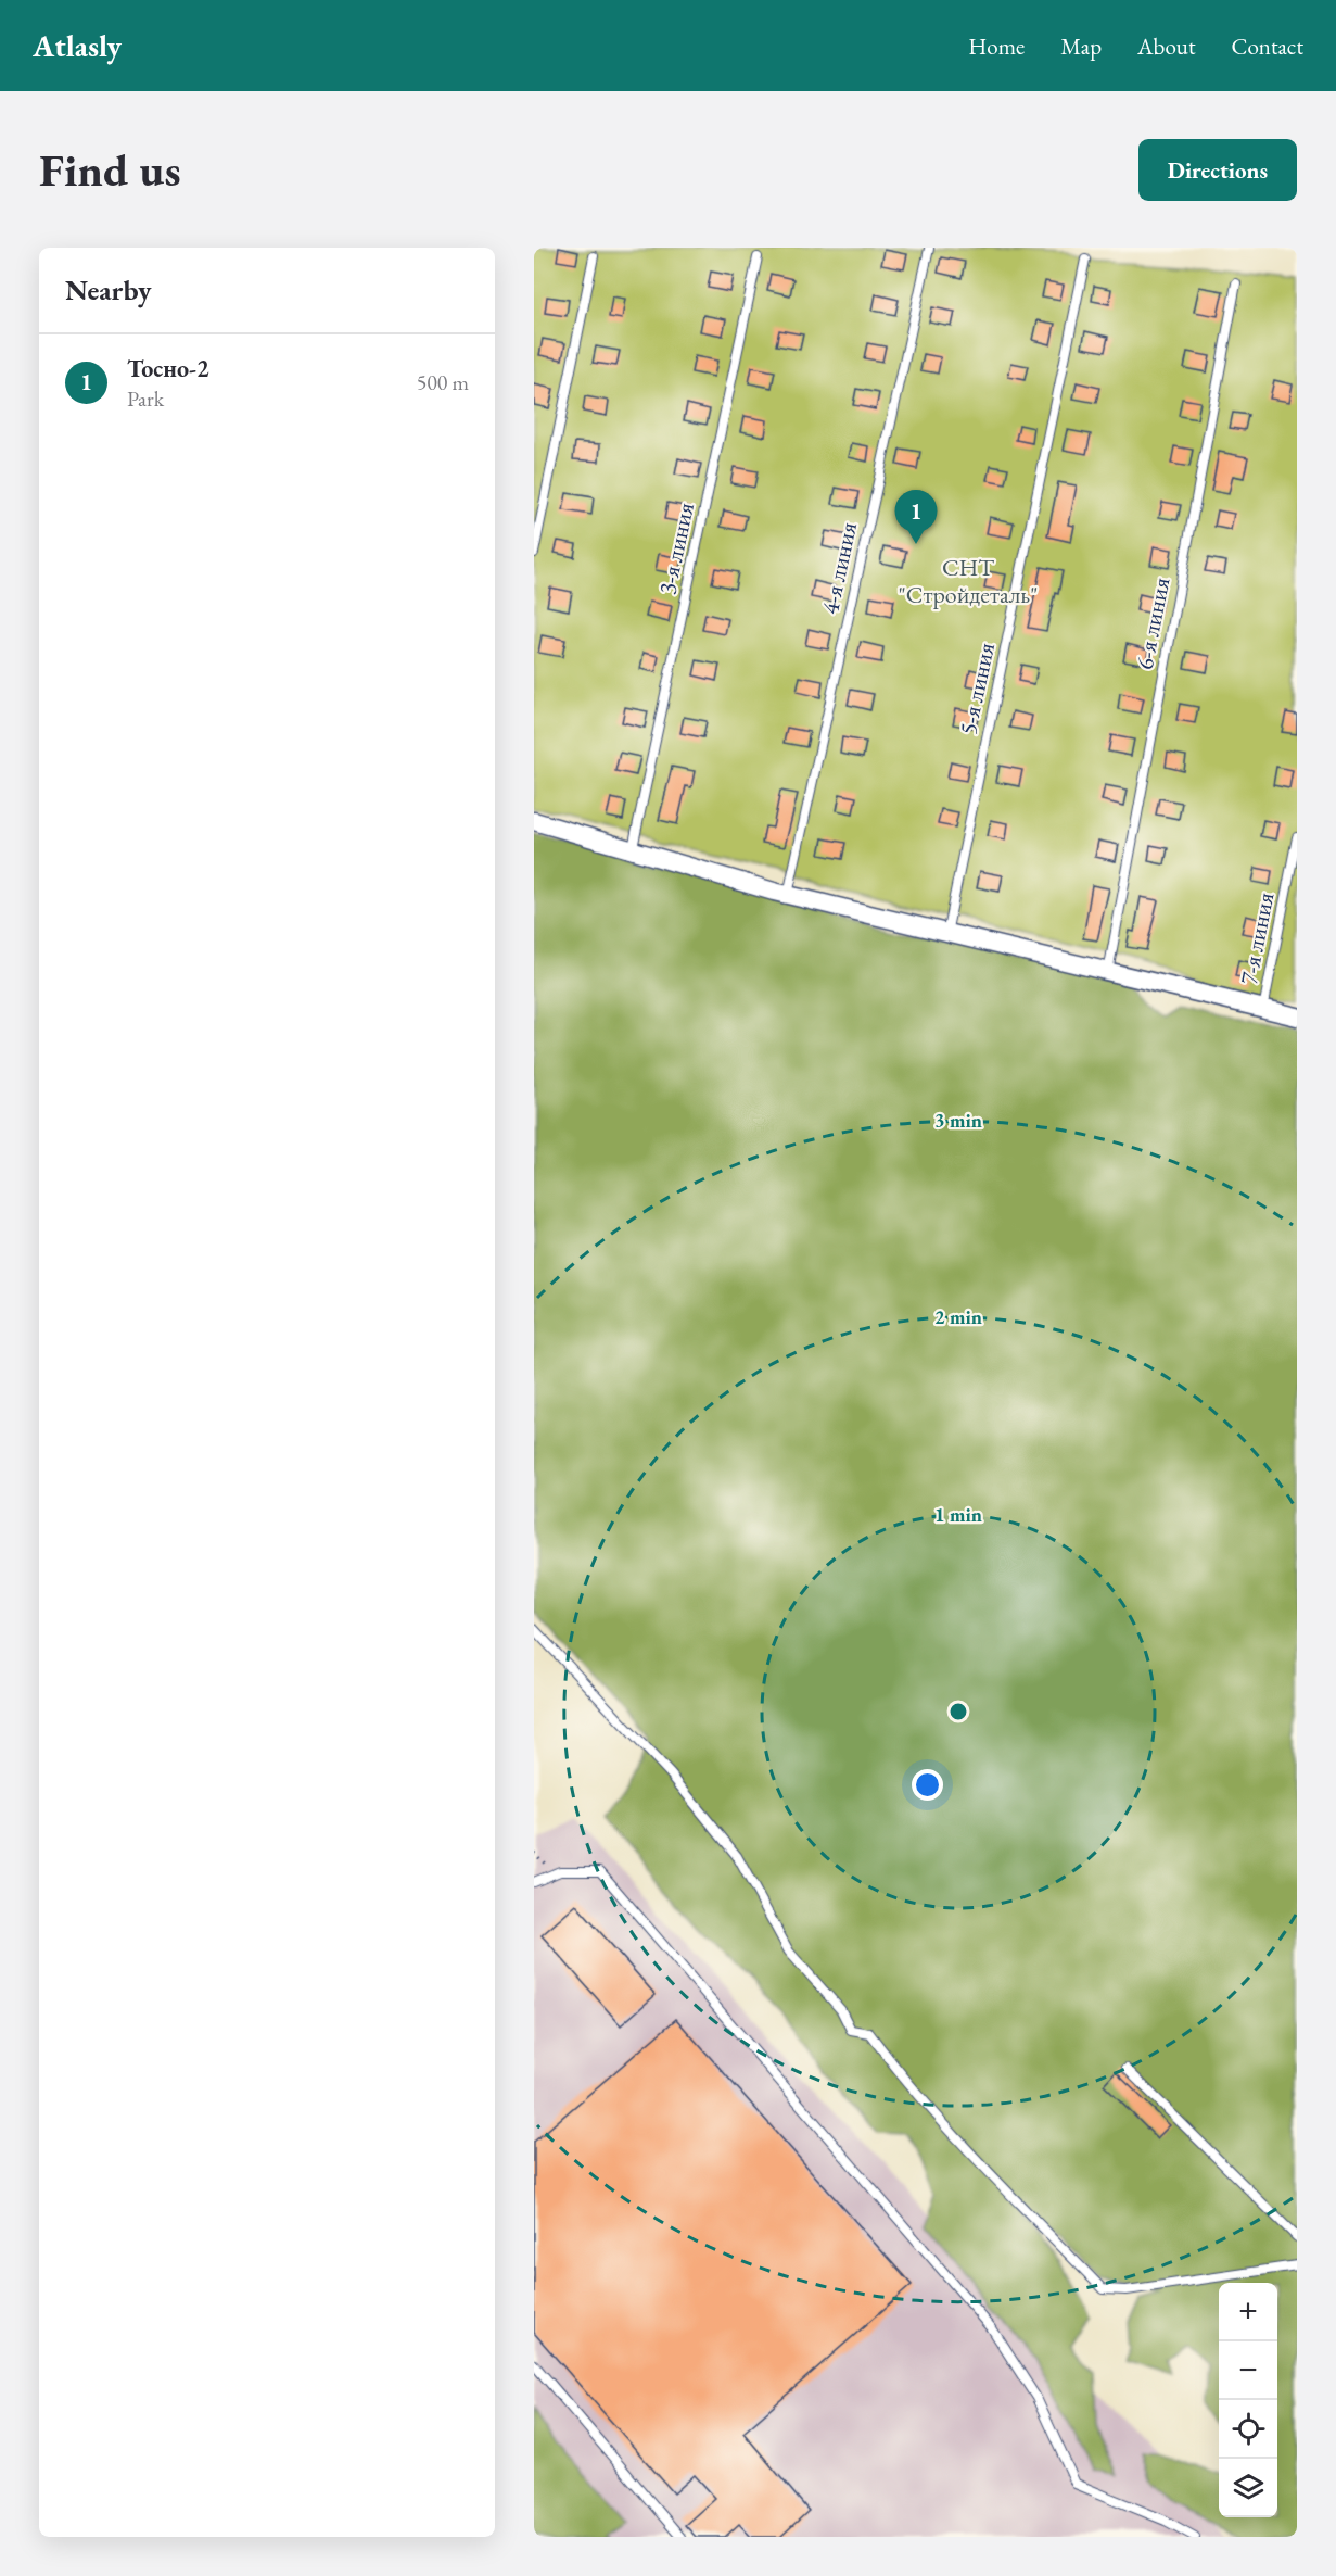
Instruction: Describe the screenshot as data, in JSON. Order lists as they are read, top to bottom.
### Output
{
  "streets": {
    "lane": [
      "3-я линия",
      "4-я линия",
      "6-я линия",
      "5-я линия",
      "7-я линия"
    ]
  },
  "parks": ["СНТ \"Стройдеталь\""],
  "page": {
    "header": "Atlasly",
    "nav": [
      "Home",
      "Map",
      "About",
      "Contact"
    ],
    "buttons": "Directions",
    "title": "Find us",
    "heading": "Nearby",
    "list": [
      {
        "mark": "1",
        "name": "Тосно-2",
        "note": "Park",
        "value": "500 m"
      }
    ],
    "pins": "1",
    "map_buttons": ["+", "−"]
  },
  "rings": ["3 min", "2 min", "1 min"]
}
